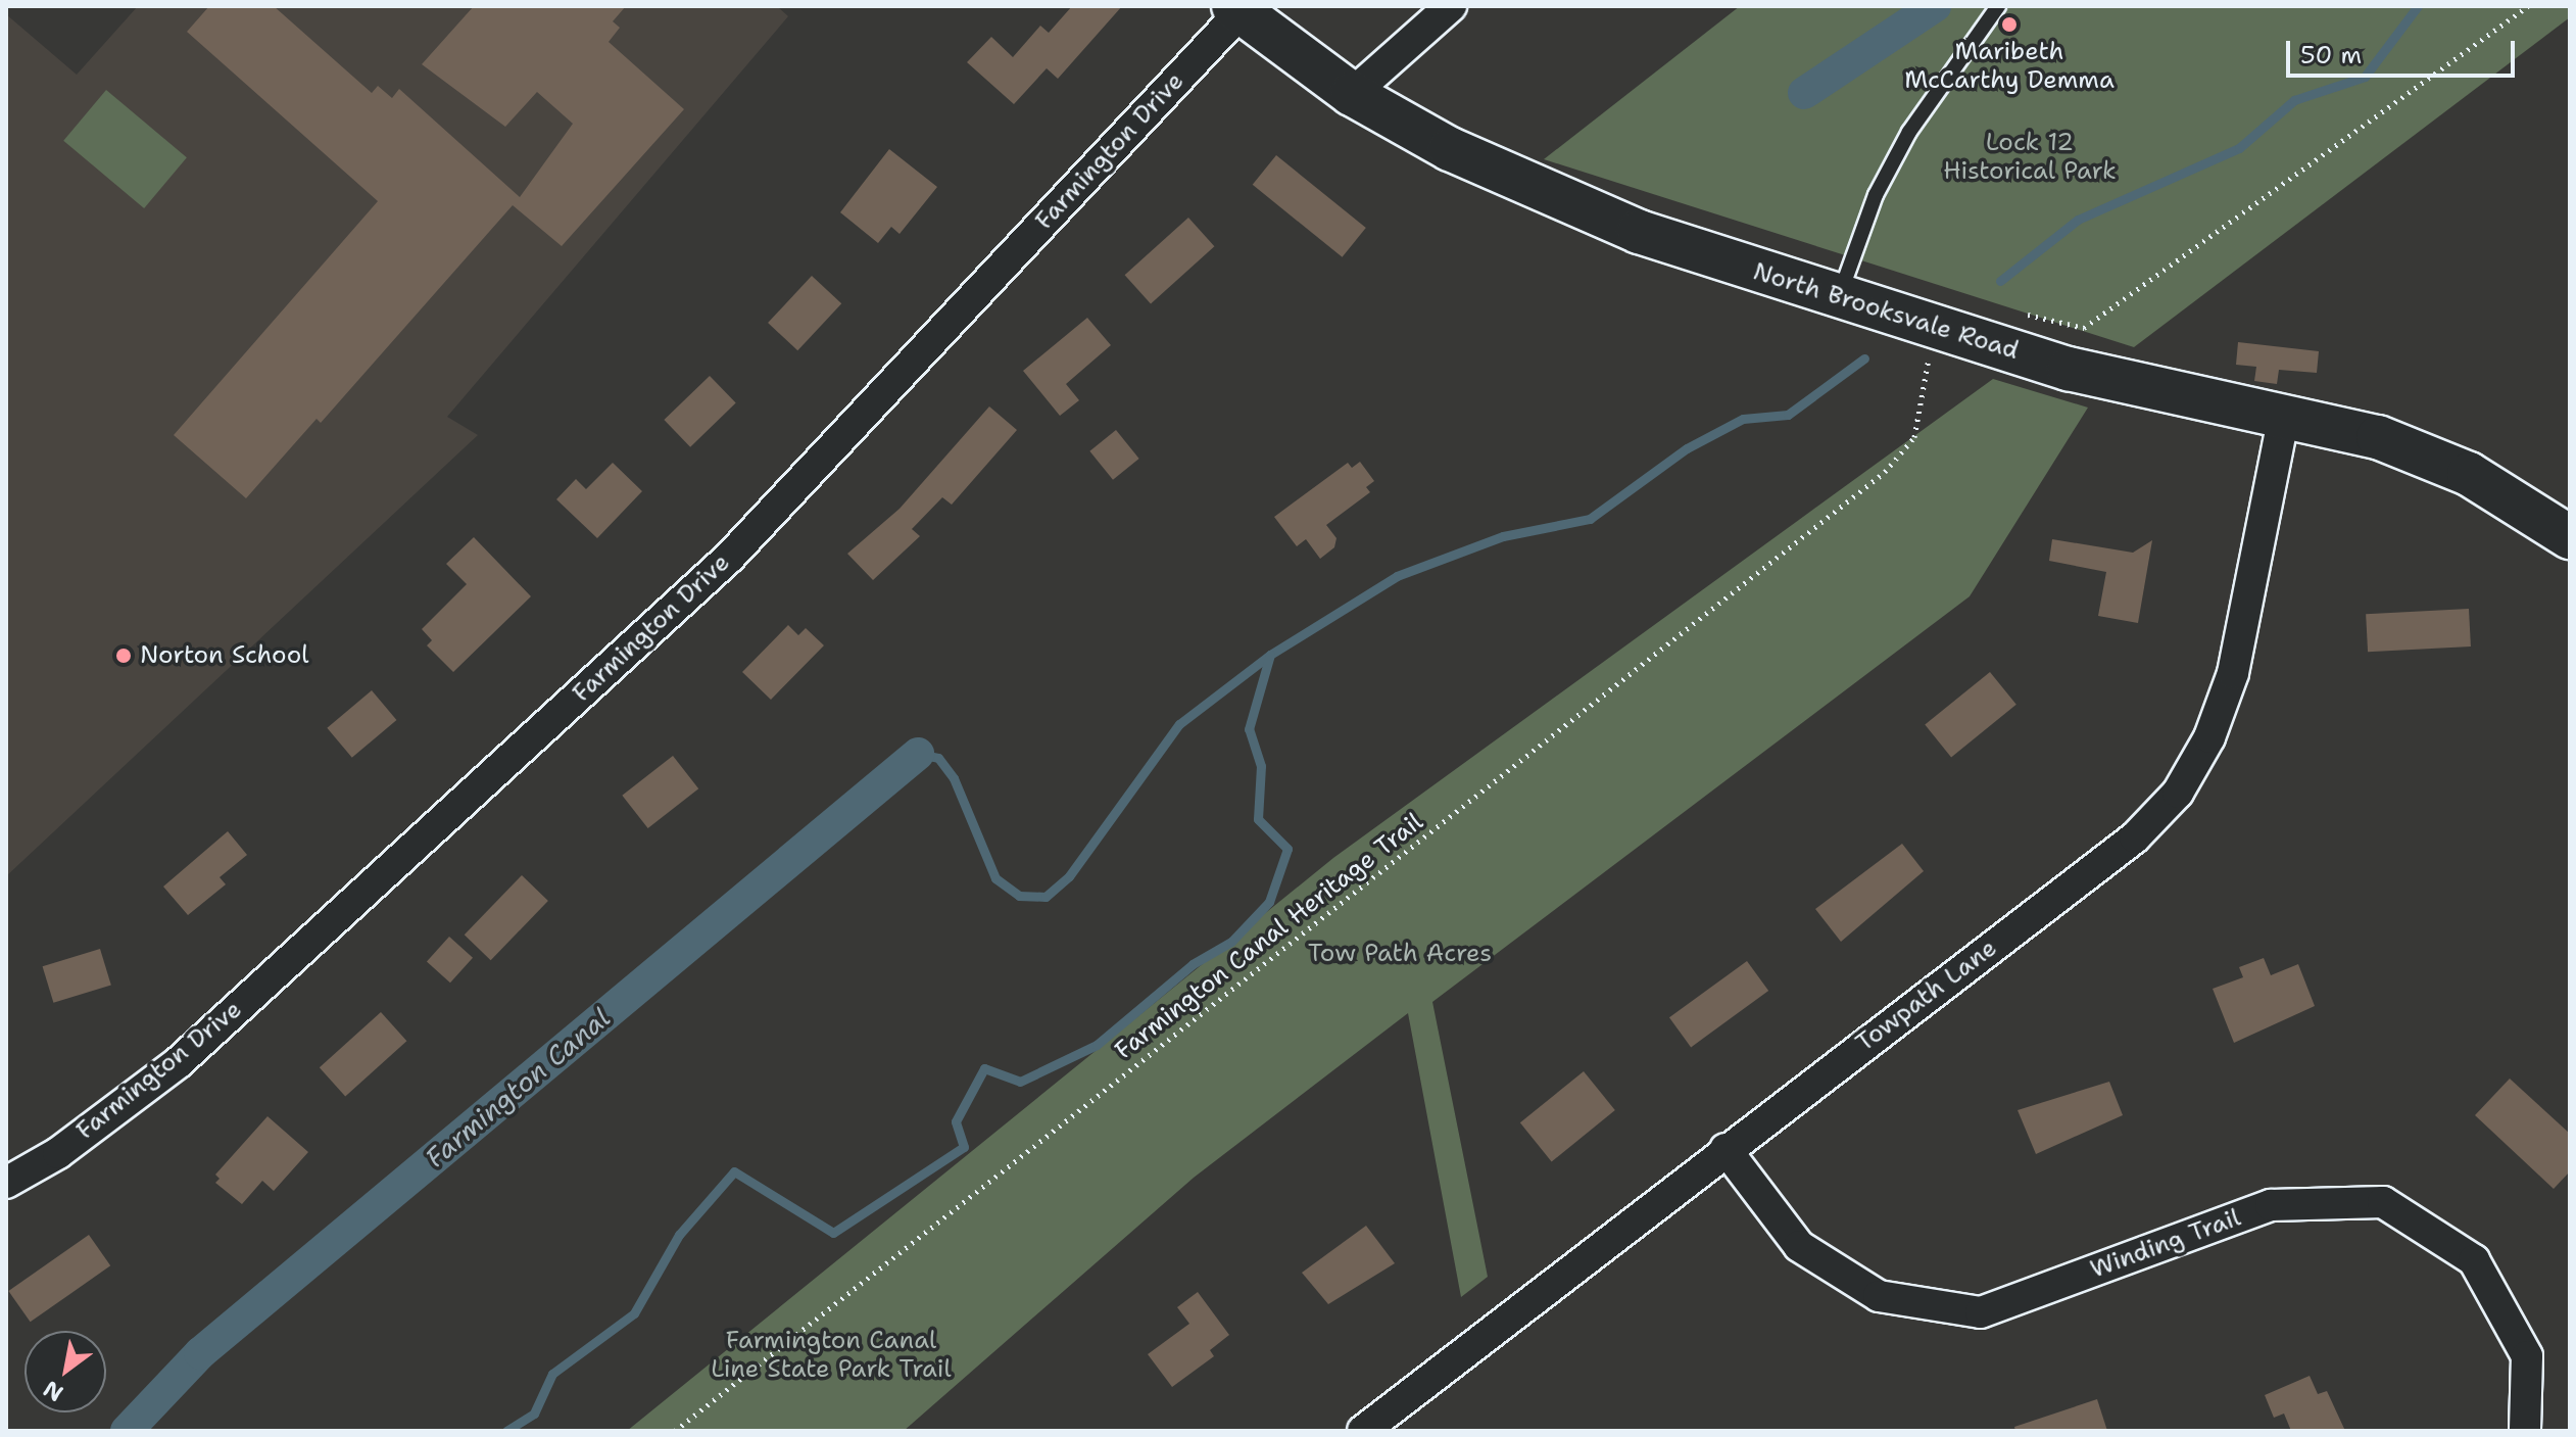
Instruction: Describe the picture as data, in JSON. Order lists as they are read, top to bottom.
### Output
{
  "streets": {
    "main road": ["North Brooksvale Road"],
    "street": ["Farmington Drive", "Towpath Lane", "Winding Trail"],
    "path": ["Farmington Canal Heritage Trail"]
  },
  "crossings": [
    ["Farmington Drive", "North Brooksvale Road"],
    ["North Brooksvale Road", "Towpath Lane"],
    ["Towpath Lane", "Winding Trail"]
  ],
  "water": ["Farmington Canal"],
  "parks": ["Lock 12 Historical Park", "Tow Path Acres", "Farmington Canal Line State Park Trail"],
  "places": ["Maribeth McCarthy Demma", "Norton School"],
  "scale_bar": "50 m",
  "north": "bottom left"
}
